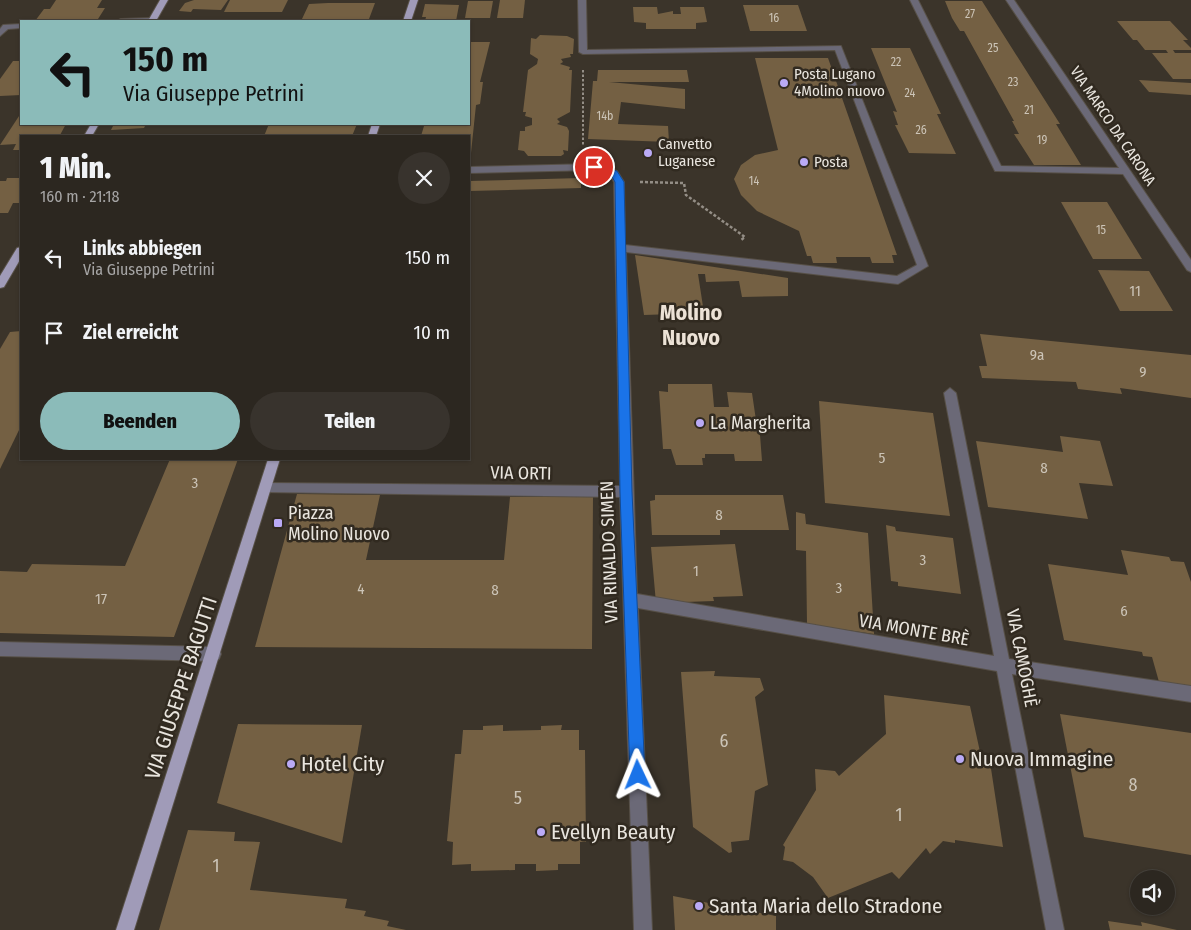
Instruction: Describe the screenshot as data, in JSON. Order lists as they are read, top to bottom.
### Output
{
  "streets": {
    "main road": ["VIA GIUSEPPE BAGUTTI"],
    "street": [
      "VIA MARCO DA CARONA",
      "VIA ORTI",
      "VIA RINALDO SIMEN",
      "VIA MONTE BRÈ",
      "VIA CAMOGHÈ"
    ]
  },
  "crossings": [
    ["VIA ORTI", "VIA RINALDO SIMEN"],
    ["VIA ORTI", "VIA GIUSEPPE BAGUTTI"],
    ["VIA RINALDO SIMEN", "VIA MONTE BRÈ"],
    ["VIA MONTE BRÈ", "VIA CAMOGHÈ"]
  ],
  "districts": ["Molino Nuovo"],
  "places": {
    "other": [
      "Posta Lugano 4Molino nuovo",
      "Canvetto Luganese",
      "Posta",
      "La Margherita",
      "Nuova Immagine",
      "Hotel City",
      "Evellyn Beauty",
      "Santa Maria dello Stradone"
    ],
    "transit": ["Piazza Molino Nuovo"]
  },
  "house_numbers": [
    "27",
    "16",
    "25",
    "22",
    "23",
    "24",
    "21",
    "14b",
    "26",
    "19",
    "14",
    "15",
    "11",
    "9a",
    "9",
    "5",
    "8",
    "3",
    "8",
    "3",
    "1",
    "3",
    "4",
    "8",
    "17",
    "6",
    "6",
    "8",
    "5",
    "1",
    "1"
  ],
  "page": {
    "turn": ["150 m", "Via Giuseppe Petrini"],
    "heading": ["1 Min.", "160 m · 21:18"],
    "list": [
      {
        "name": "Links abbiegen",
        "note": "Via Giuseppe Petrini",
        "value": "150 m"
      },
      {
        "name": "Ziel erreicht",
        "value": "10 m"
      }
    ],
    "buttons": ["Beenden", "Teilen"]
  }
}
